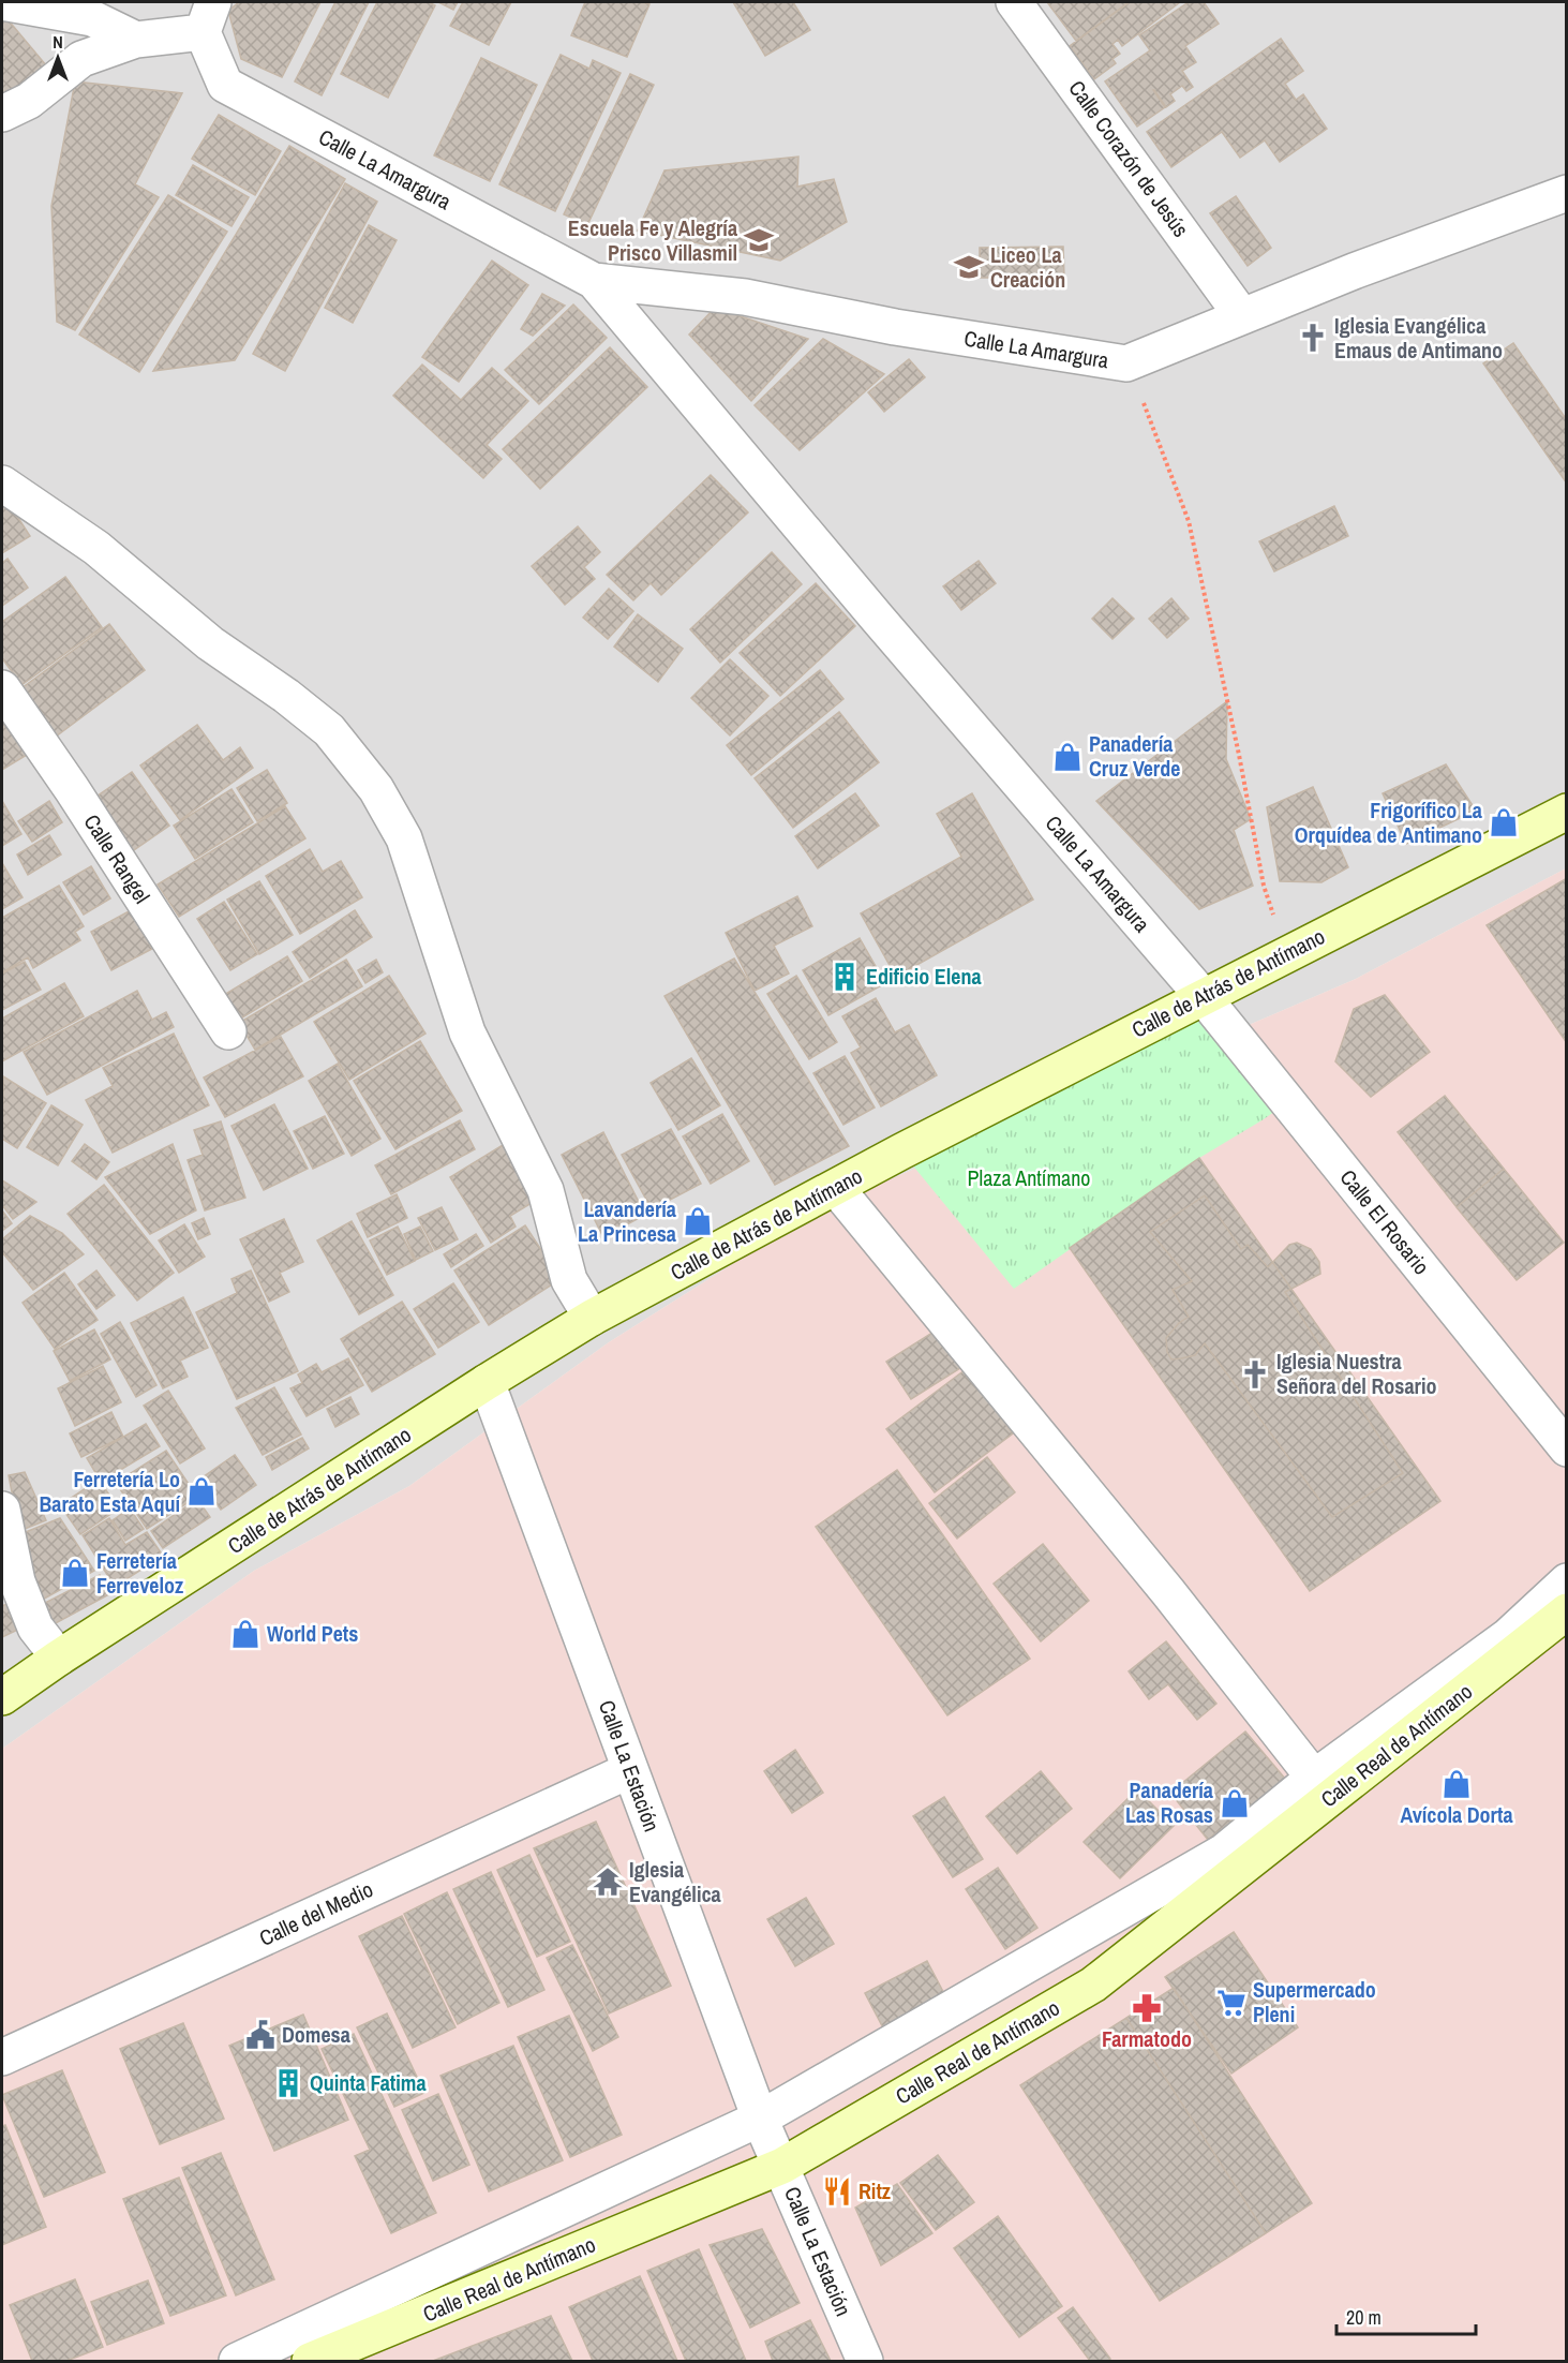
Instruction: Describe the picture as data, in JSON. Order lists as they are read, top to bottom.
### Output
{
  "streets": {
    "street": [
      "Calle Corazón de Jesús",
      "Calle La Amargura",
      "Calle Rangel",
      "Calle de Atrás de Antímano",
      "Calle El Rosario",
      "Calle Real de Antímano",
      "Calle La Estación",
      "Calle del Medio"
    ]
  },
  "crossings": [
    ["Calle Corazón de Jesús", "Calle La Amargura"],
    ["Calle La Amargura", "Calle de Atrás de Antímano"],
    ["Calle La Amargura", "Calle El Rosario"],
    ["Calle de Atrás de Antímano", "Calle El Rosario"],
    ["Calle de Atrás de Antímano", "Calle La Estación"],
    ["Calle Real de Antímano", "Calle La Estación"],
    ["Calle La Estación", "Calle del Medio"]
  ],
  "parks": ["Plaza Antímano"],
  "places": {
    "school or university": ["Escuela Fe y Alegría Prisco Villasmil", "Liceo La Creación"],
    "church": ["Iglesia Evangélica Emaus de Antimano", "Iglesia Nuestra Señora del Rosario"],
    "shop": [
      "Panadería Cruz Verde",
      "Frigorífico La Orquídea de Antimano",
      "Lavandería La Princesa",
      "Ferretería Lo Barato Esta Aquí",
      "Ferretería Ferreveloz",
      "World Pets",
      "Avícola Dorta",
      "Panadería Las Rosas"
    ],
    "building": ["Edificio Elena", "Quinta Fatima"],
    "temple": ["Iglesia Evangélica"],
    "supermarket": ["Supermercado Pleni"],
    "pharmacy": ["Farmatodo"],
    "public building": ["Domesa"],
    "restaurant": ["Ritz"]
  },
  "scale_bar": "20 m",
  "north": "top"
}
